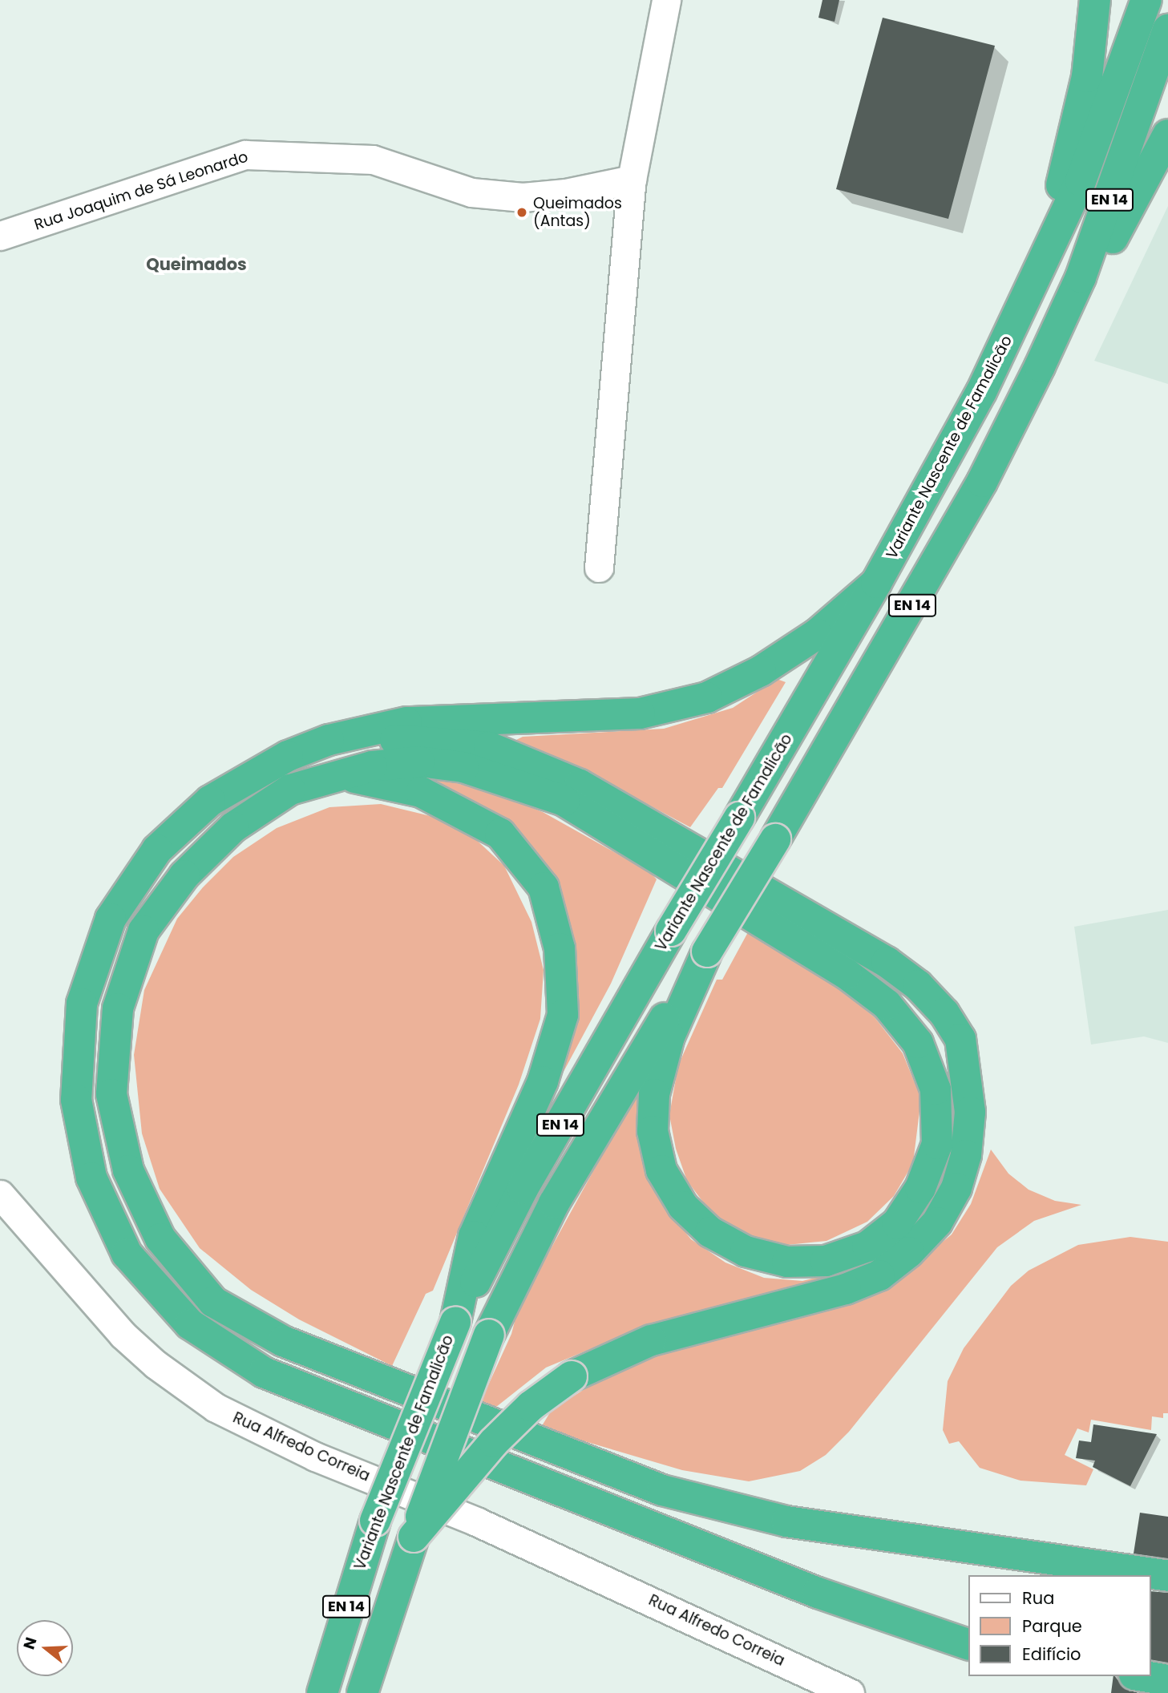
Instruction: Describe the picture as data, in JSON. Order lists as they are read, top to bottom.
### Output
{
  "streets": {
    "highway": ["EN 14", "Variante Nascente de Famalicão"],
    "street": ["Rua Joaquim de Sá Leonardo", "Rua Alfredo Correia"]
  },
  "districts": ["Queimados"],
  "places": ["Queimados (Antas)"],
  "legend": ["Rua", "Parque", "Edifício"],
  "north": "left"
}
